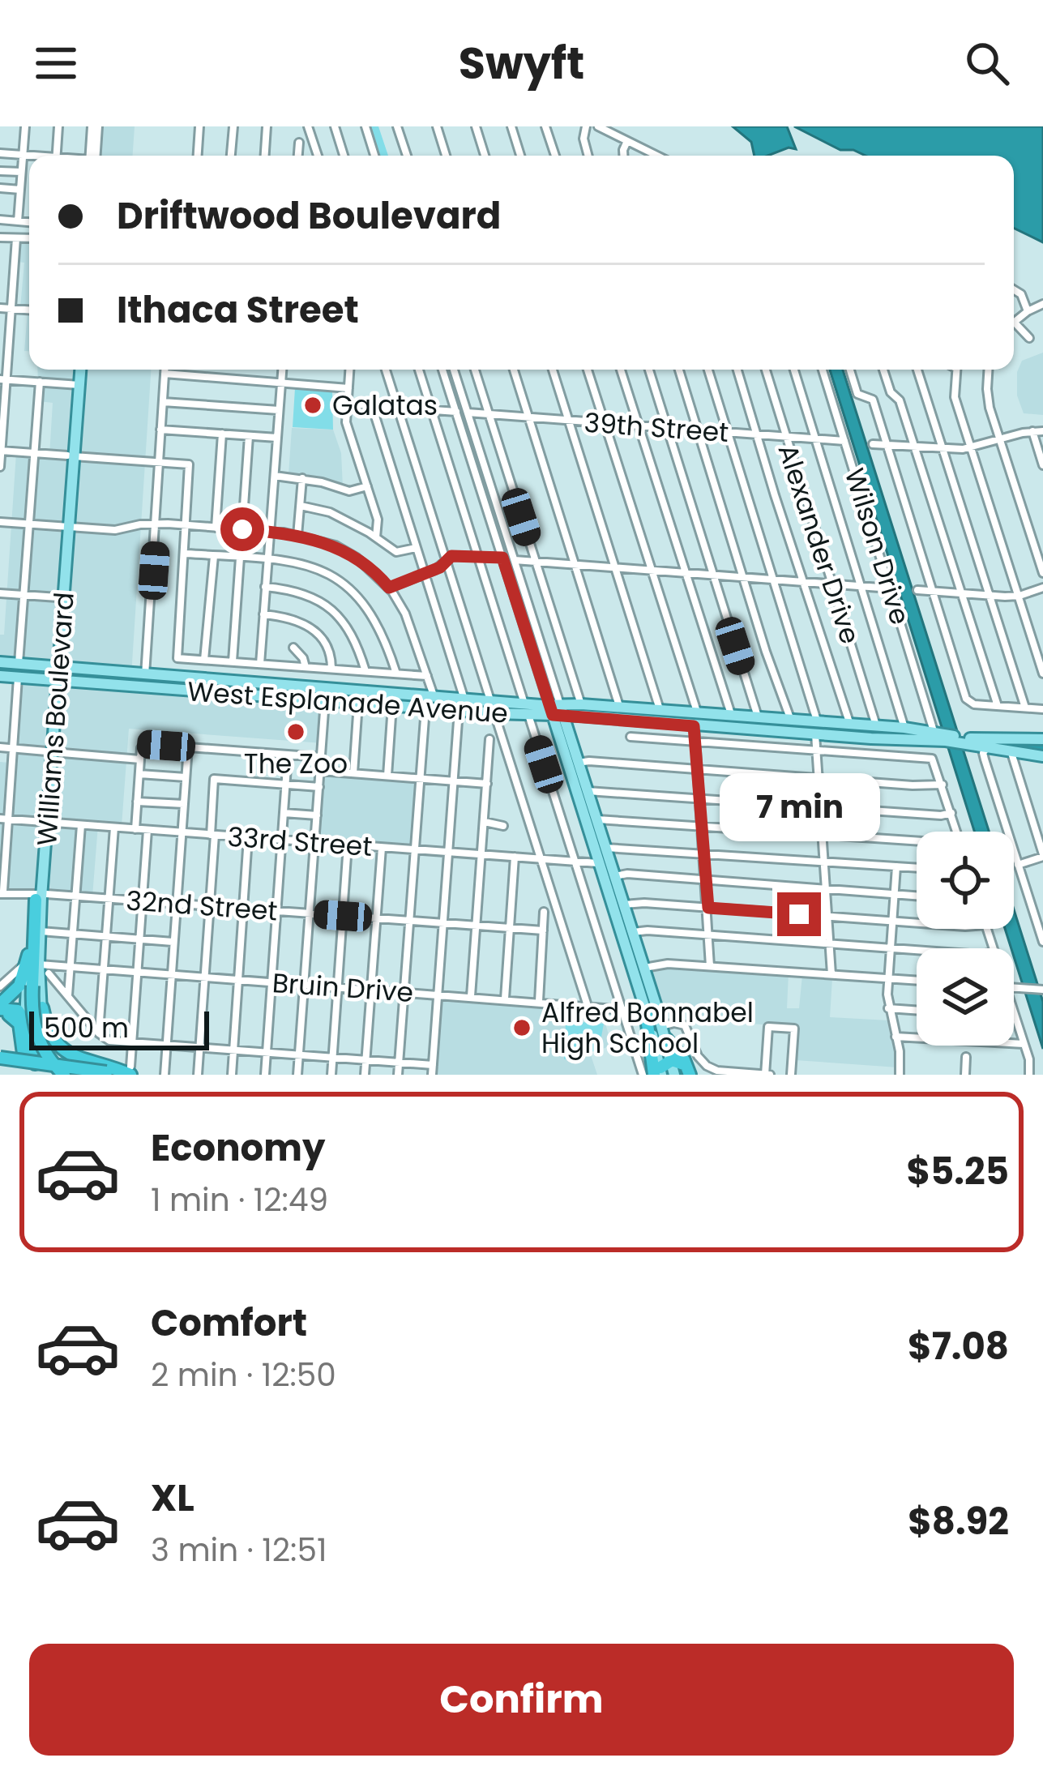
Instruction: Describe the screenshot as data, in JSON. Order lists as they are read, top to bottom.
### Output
{
  "streets": {
    "main road": ["West Esplanade Avenue", "Williams Boulevard"],
    "street": [
      "39th Street",
      "Alexander Drive",
      "Wilson Drive",
      "33rd Street",
      "32nd Street",
      "Bruin Drive"
    ]
  },
  "crossings": [
    ["39th Street", "Alexander Drive"],
    ["39th Street", "Wilson Drive"],
    ["Alexander Drive", "West Esplanade Avenue"],
    ["Wilson Drive", "West Esplanade Avenue"],
    ["West Esplanade Avenue", "Williams Boulevard"],
    ["Williams Boulevard", "33rd Street"],
    ["Williams Boulevard", "32nd Street"],
    ["Williams Boulevard", "Bruin Drive"]
  ],
  "places": ["Galatas", "The Zoo", "Alfred Bonnabel High School"],
  "scale_bar": "500 m",
  "page": {
    "header": "Swyft",
    "banner": ["Driftwood Boulevard", "Ithaca Street"],
    "bubble": "7 min",
    "scale": "500 m",
    "list": [
      {
        "name": "Economy",
        "note": "1 min · 12:49",
        "value": "$5.25"
      },
      {
        "name": "Comfort",
        "note": "2 min · 12:50",
        "value": "$7.08"
      },
      {
        "name": "XL",
        "note": "3 min · 12:51",
        "value": "$8.92"
      }
    ],
    "buttons": "Confirm"
  }
}
